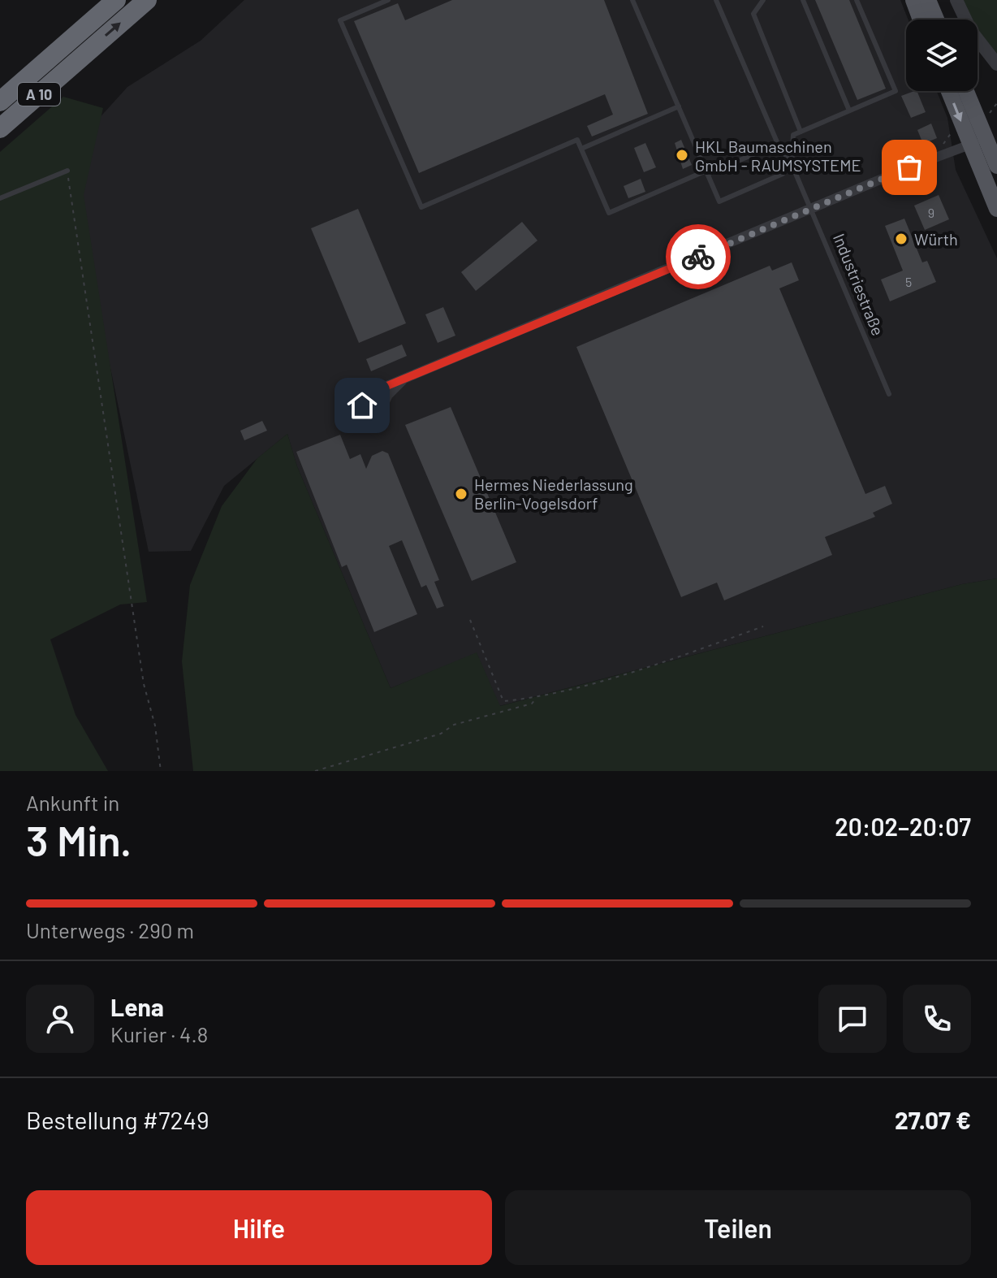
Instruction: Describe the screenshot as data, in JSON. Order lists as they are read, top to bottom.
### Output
{
  "streets": {
    "highway": ["A 10"],
    "lane": ["Industriestraße"]
  },
  "places": ["HKL Baumaschinen GmbH - RAUMSYSTEME", "Würth", "Hermes Niederlassung Berlin-Vogelsdorf"],
  "house_numbers": ["9", "5"],
  "page": {
    "heading": ["3 Min.", "Ankunft in", "20:02–20:07"],
    "panel": [
      "Lena",
      "Kurier · 4.8",
      "Bestellung #7249",
      "27.07 €"
    ],
    "bar": "Unterwegs · 290 m",
    "buttons": ["Hilfe", "Teilen"]
  }
}
